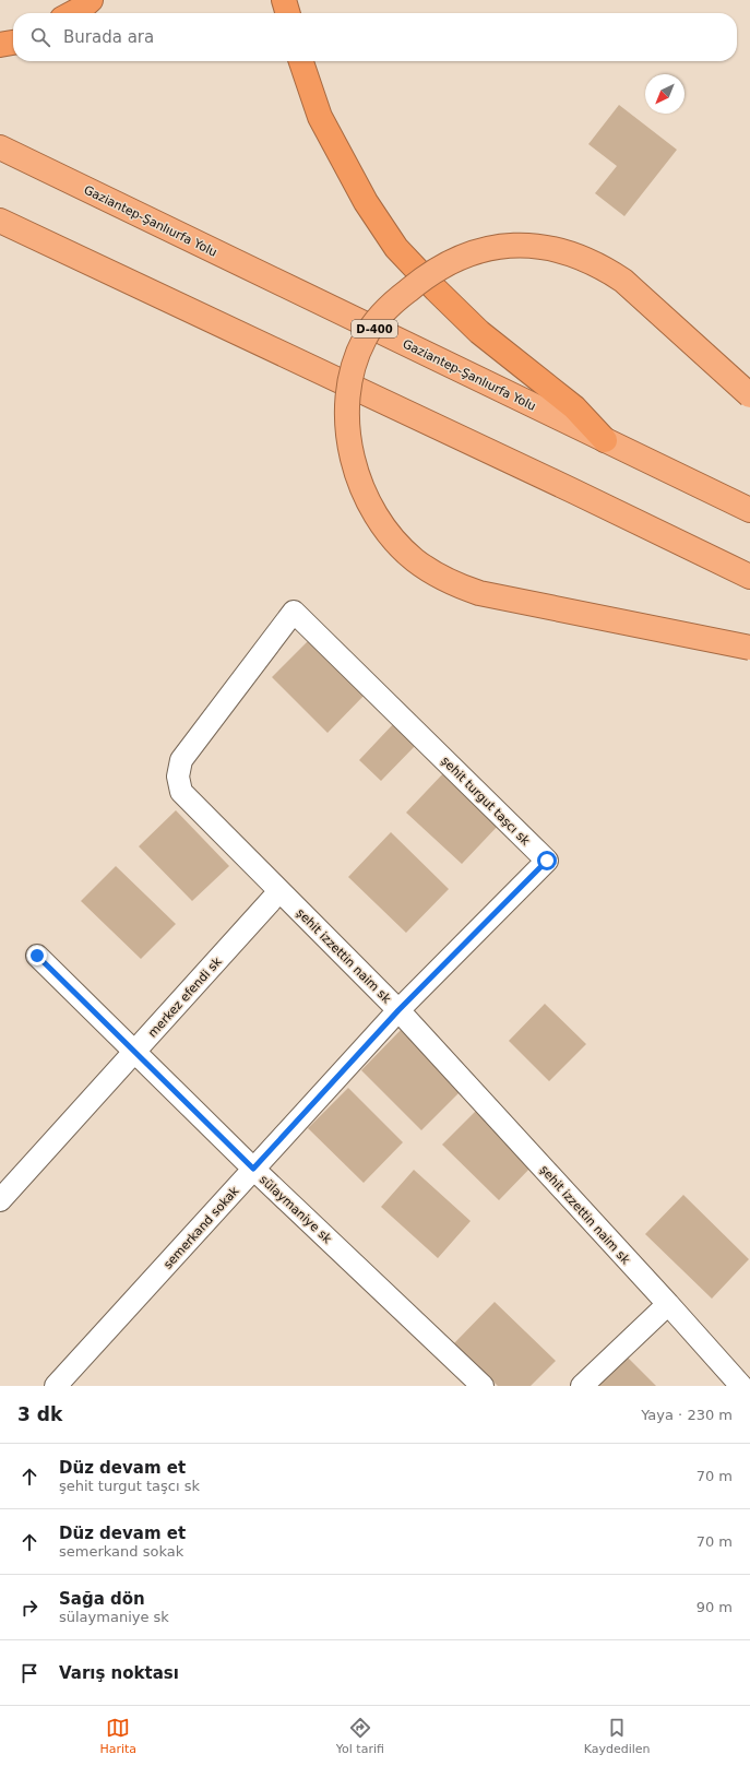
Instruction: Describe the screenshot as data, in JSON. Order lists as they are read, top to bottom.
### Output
{
  "streets": {
    "highway": ["Gaziantep-Şanlıurfa Yolu", "D-400"],
    "street": [
      "şehit turgut taşcı sk",
      "şehit izzettin naim sk",
      "merkez efendi sk",
      "sülaymaniye sk",
      "semerkand sokak"
    ]
  },
  "crossings": [
    ["şehit turgut taşcı sk", "şehit izzettin naim sk"],
    ["şehit turgut taşcı sk", "semerkand sokak"],
    ["şehit izzettin naim sk", "merkez efendi sk"],
    ["şehit izzettin naim sk", "semerkand sokak"],
    ["merkez efendi sk", "sülaymaniye sk"],
    ["sülaymaniye sk", "semerkand sokak"]
  ],
  "north": "bottom left",
  "page": {
    "search": "Burada ara",
    "heading": ["3 dk", "Yaya · 230 m"],
    "list": [
      ["Düz devam et", "şehit turgut taşcı sk", "70 m"],
      ["Düz devam et", "semerkand sokak", "70 m"],
      ["Sağa dön", "sülaymaniye sk", "90 m"],
      "Varış noktası"
    ],
    "nav": ["Harita", "Yol tarifi", "Kaydedilen"]
  }
}
